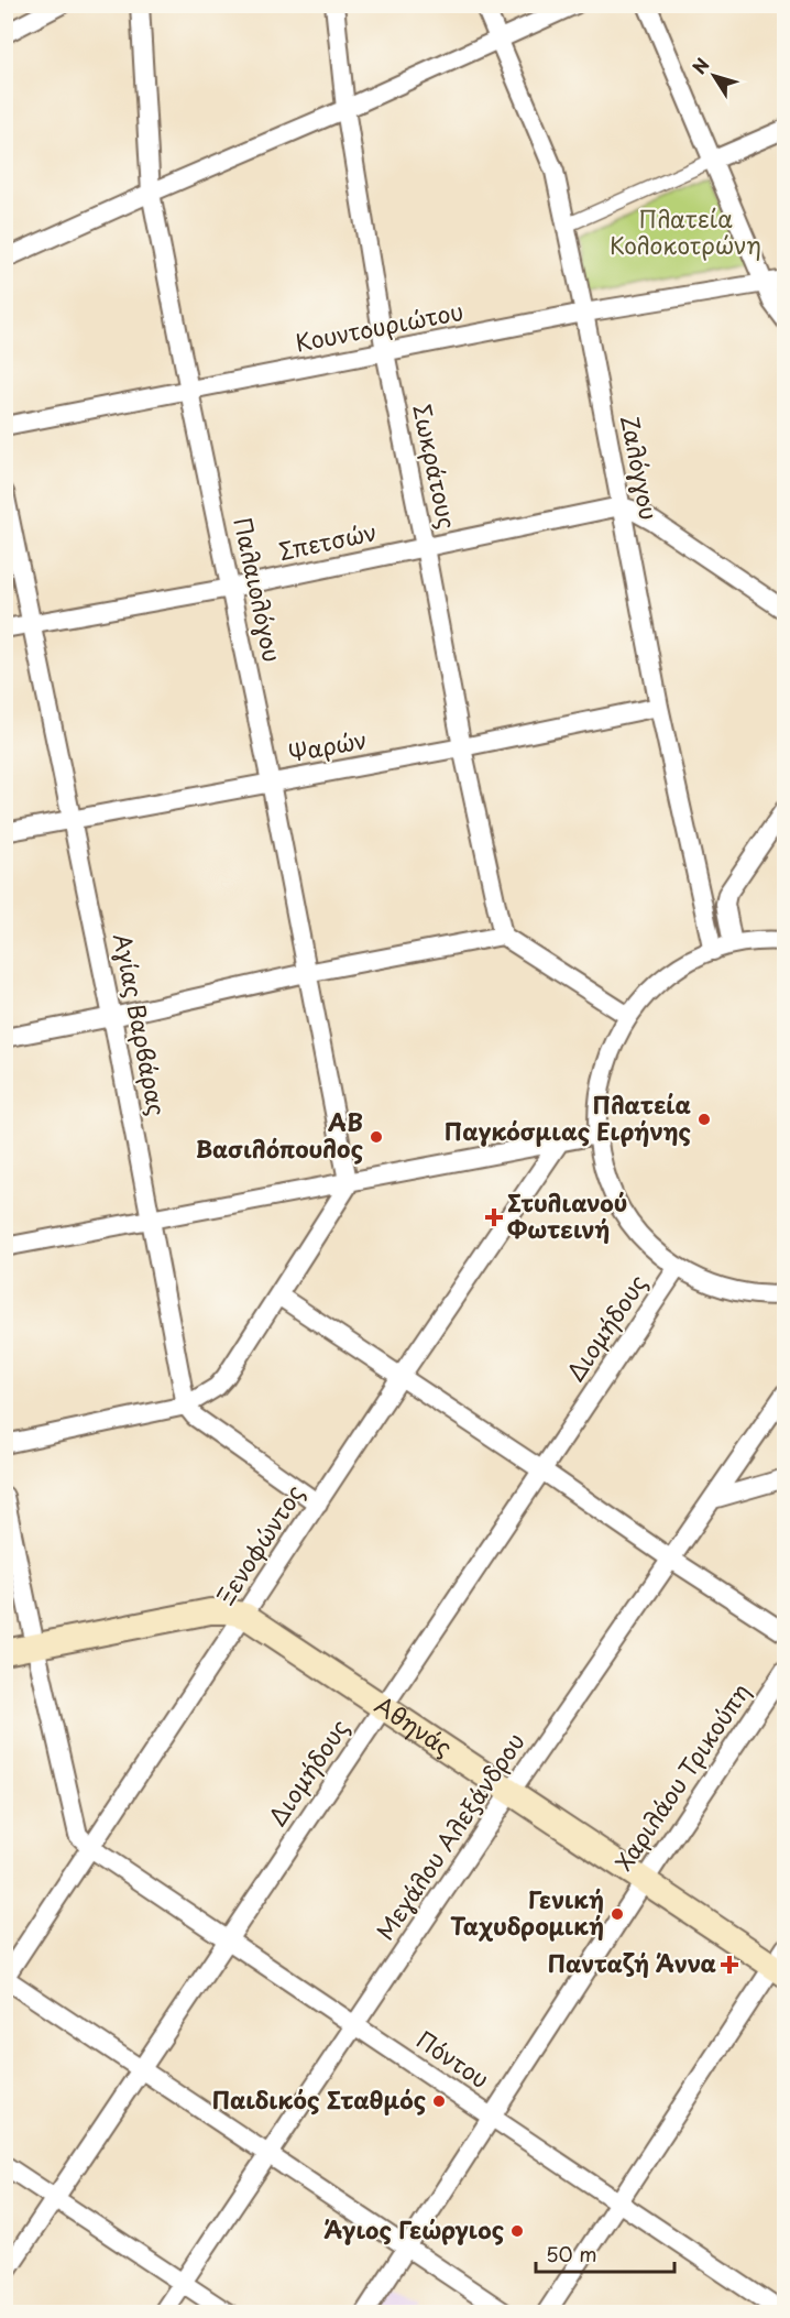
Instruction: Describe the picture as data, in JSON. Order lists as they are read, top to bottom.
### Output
{
  "streets": {
    "main road": ["Αθηνάς"],
    "street": [
      "Κουντουριώτου",
      "Σωκράτους",
      "Ζαλόγγου",
      "Σπετσών",
      "Παλαιολόγου",
      "Ψαρών",
      "Αγίας Βαρβάρας",
      "Διομήδους",
      "Ξενοφώντος",
      "Χαριλάου Τρικούπη",
      "Μεγάλου Αλεξάνδρου",
      "Πόντου"
    ]
  },
  "crossings": [
    ["Κουντουριώτου", "Σωκράτους"],
    ["Κουντουριώτου", "Ζαλόγγου"],
    ["Κουντουριώτου", "Παλαιολόγου"],
    ["Σωκράτους", "Σπετσών"],
    ["Σωκράτους", "Ψαρών"],
    ["Ζαλόγγου", "Σπετσών"],
    ["Ζαλόγγου", "Ψαρών"],
    ["Σπετσών", "Παλαιολόγου"],
    ["Σπετσών", "Αγίας Βαρβάρας"],
    ["Παλαιολόγου", "Ψαρών"],
    ["Ψαρών", "Αγίας Βαρβάρας"],
    ["Διομήδους", "Αθηνάς"],
    ["Διομήδους", "Πόντου"],
    ["Ξενοφώντος", "Αθηνάς"],
    ["Ξενοφώντος", "Πόντου"],
    ["Αθηνάς", "Χαριλάου Τρικούπη"],
    ["Αθηνάς", "Μεγάλου Αλεξάνδρου"],
    ["Χαριλάου Τρικούπη", "Πόντου"],
    ["Μεγάλου Αλεξάνδρου", "Πόντου"]
  ],
  "parks": ["Πλατεία Κολοκοτρώνη"],
  "places": {
    "other": [
      "Πλατεία Παγκόσμιας Ειρήνης",
      "ΑΒ Βασιλόπουλος",
      "Γενική Ταχυδρομική",
      "Παιδικός Σταθμός",
      "Άγιος Γεώργιος"
    ],
    "health": ["Στυλιανού Φωτεινή", "Πανταζή Άννα"]
  },
  "scale_bar": "50 m",
  "north": "top left"
}
